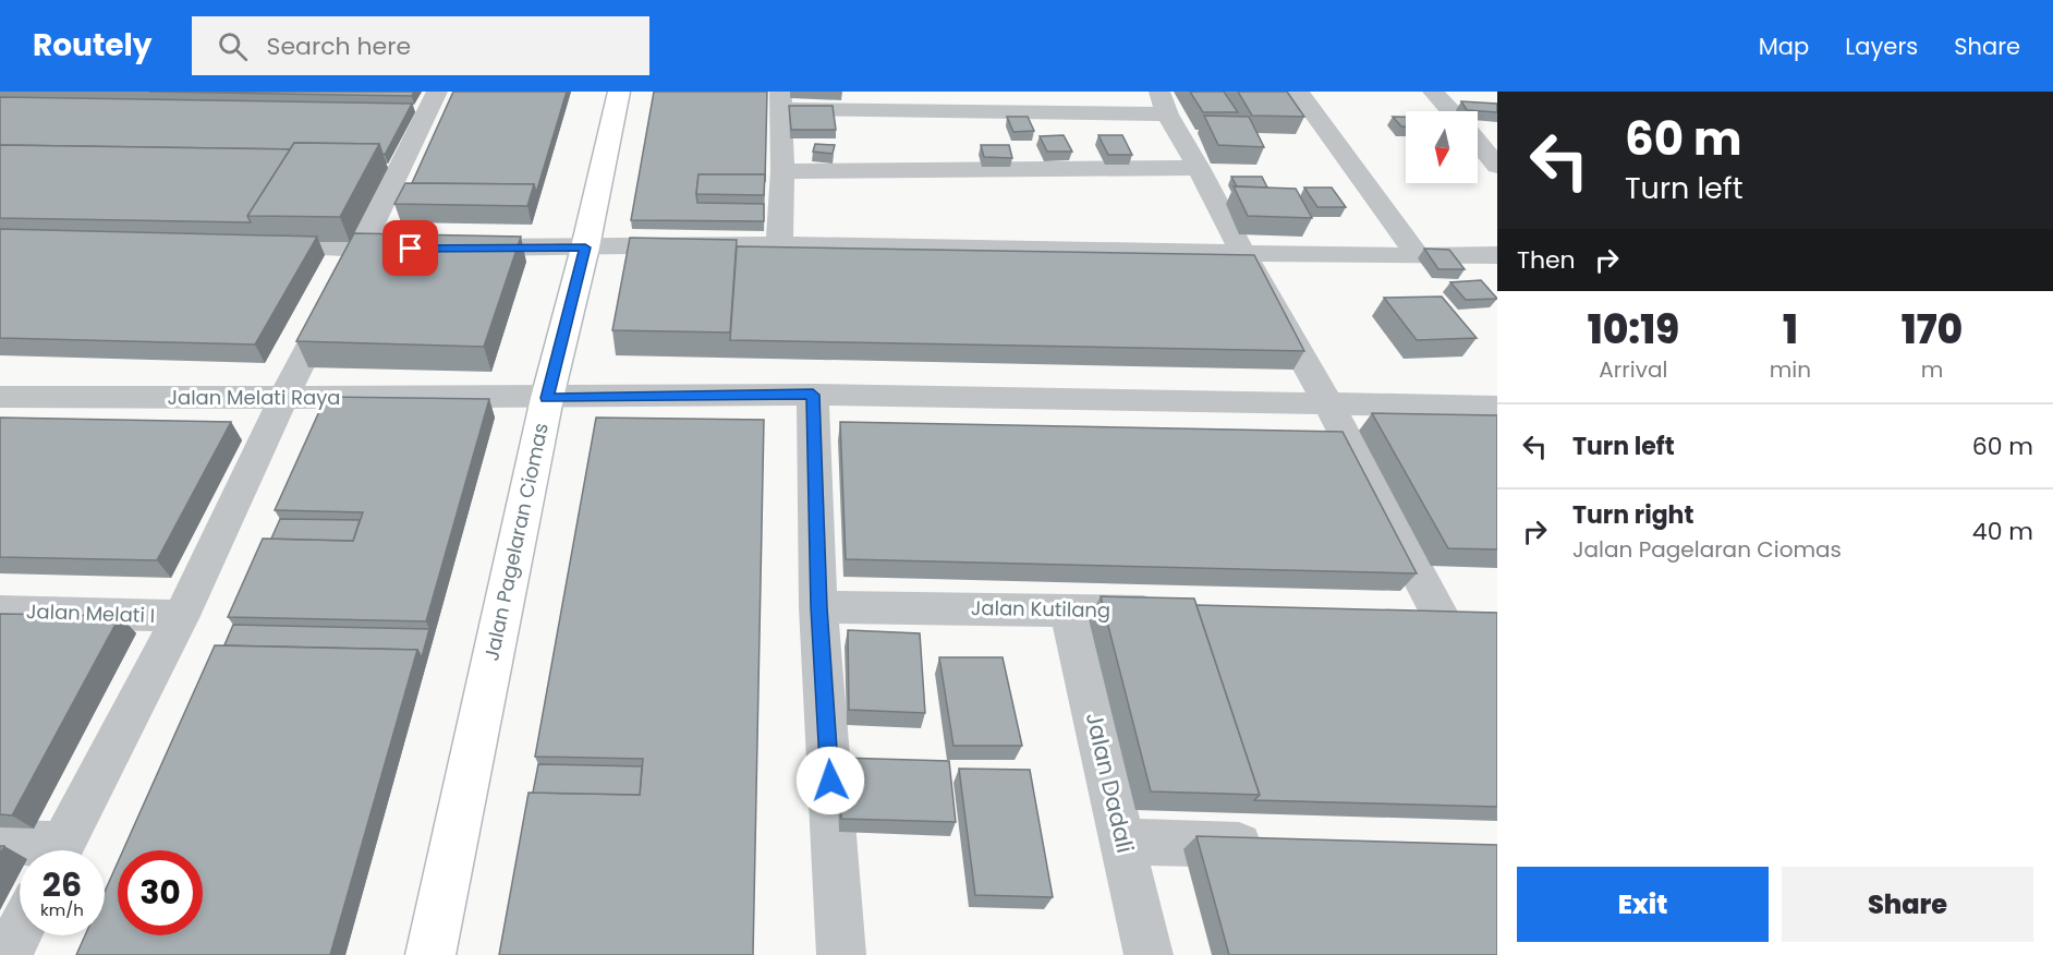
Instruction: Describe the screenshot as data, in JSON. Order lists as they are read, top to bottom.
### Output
{
  "streets": {
    "main road": ["Jalan Pagelaran Ciomas"],
    "street": [
      "Jalan Melati Raya",
      "Jalan Kutilang",
      "Jalan Melati I",
      "Jalan Dadali"
    ]
  },
  "crossings": [
    ["Jalan Melati Raya", "Jalan Pagelaran Ciomas"],
    ["Jalan Kutilang", "Jalan Dadali"]
  ],
  "north": "bottom",
  "page": {
    "header": "Routely",
    "search": "Search here",
    "nav": ["Map", "Layers", "Share"],
    "turn": ["60 m", "Turn left"],
    "then": "Then",
    "eta": [
      "10:19",
      "Arrival",
      "1",
      "min",
      "170",
      "m"
    ],
    "list": [
      {
        "name": "Turn left",
        "value": "60 m"
      },
      {
        "name": "Turn right",
        "note": "Jalan Pagelaran Ciomas",
        "value": "40 m"
      }
    ],
    "speed": "26 km/h",
    "limit": "30",
    "buttons": ["Exit", "Share"]
  }
}
